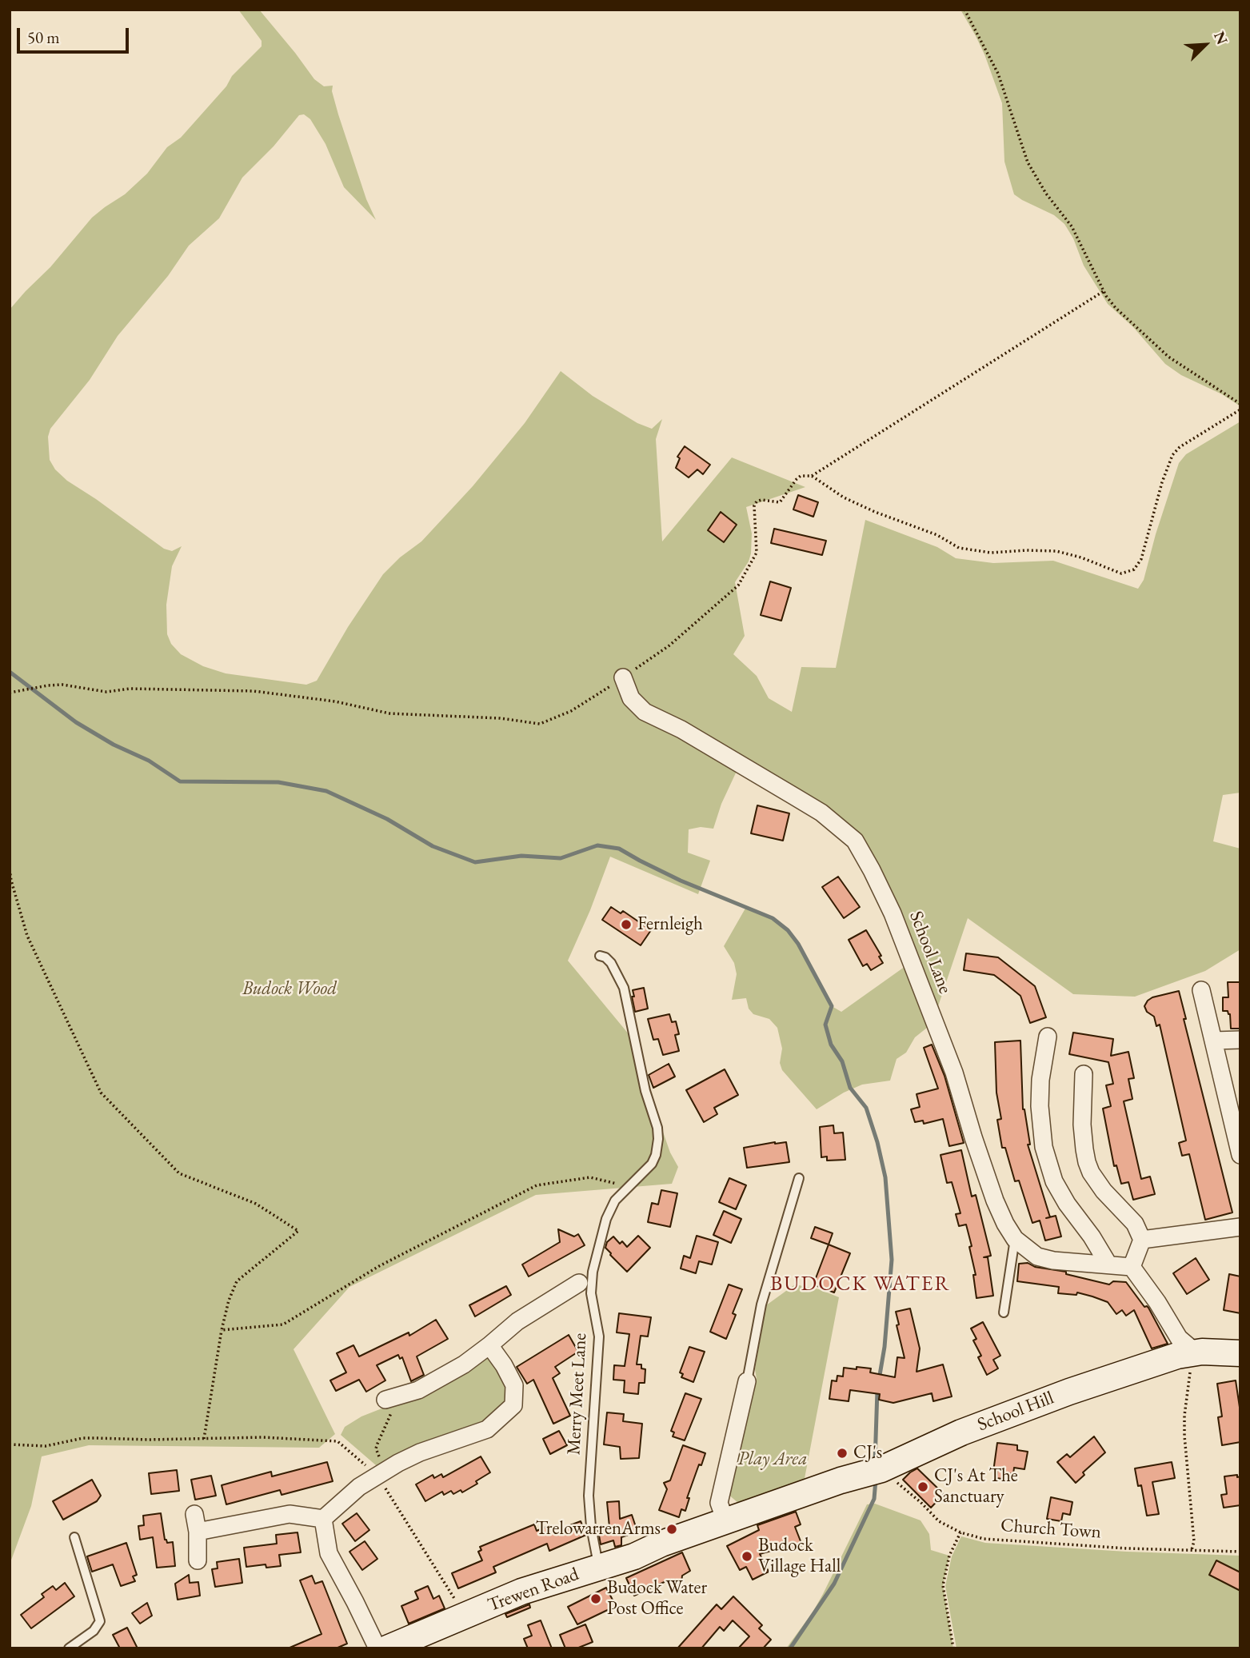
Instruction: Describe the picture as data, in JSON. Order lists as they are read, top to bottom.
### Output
{
  "streets": {
    "street": ["School Lane", "School Hill", "Trewen Road"],
    "lane": ["Merry Meet Lane"],
    "path": ["Church Town"]
  },
  "crossings": [
    ["Merry Meet Lane", "Trewen Road"],
    ["School Hill", "Church Town"],
    ["School Hill", "Trewen Road"]
  ],
  "districts": ["BUDOCK WATER"],
  "parks": ["Budock Wood", "Play Area"],
  "places": [
    "Fernleigh",
    "CJ's",
    "CJ's At The Sanctuary",
    "TrelowarrenArms",
    "Budock Village Hall",
    "Budock Water Post Office"
  ],
  "scale_bar": "50 m",
  "north": "top right"
}
